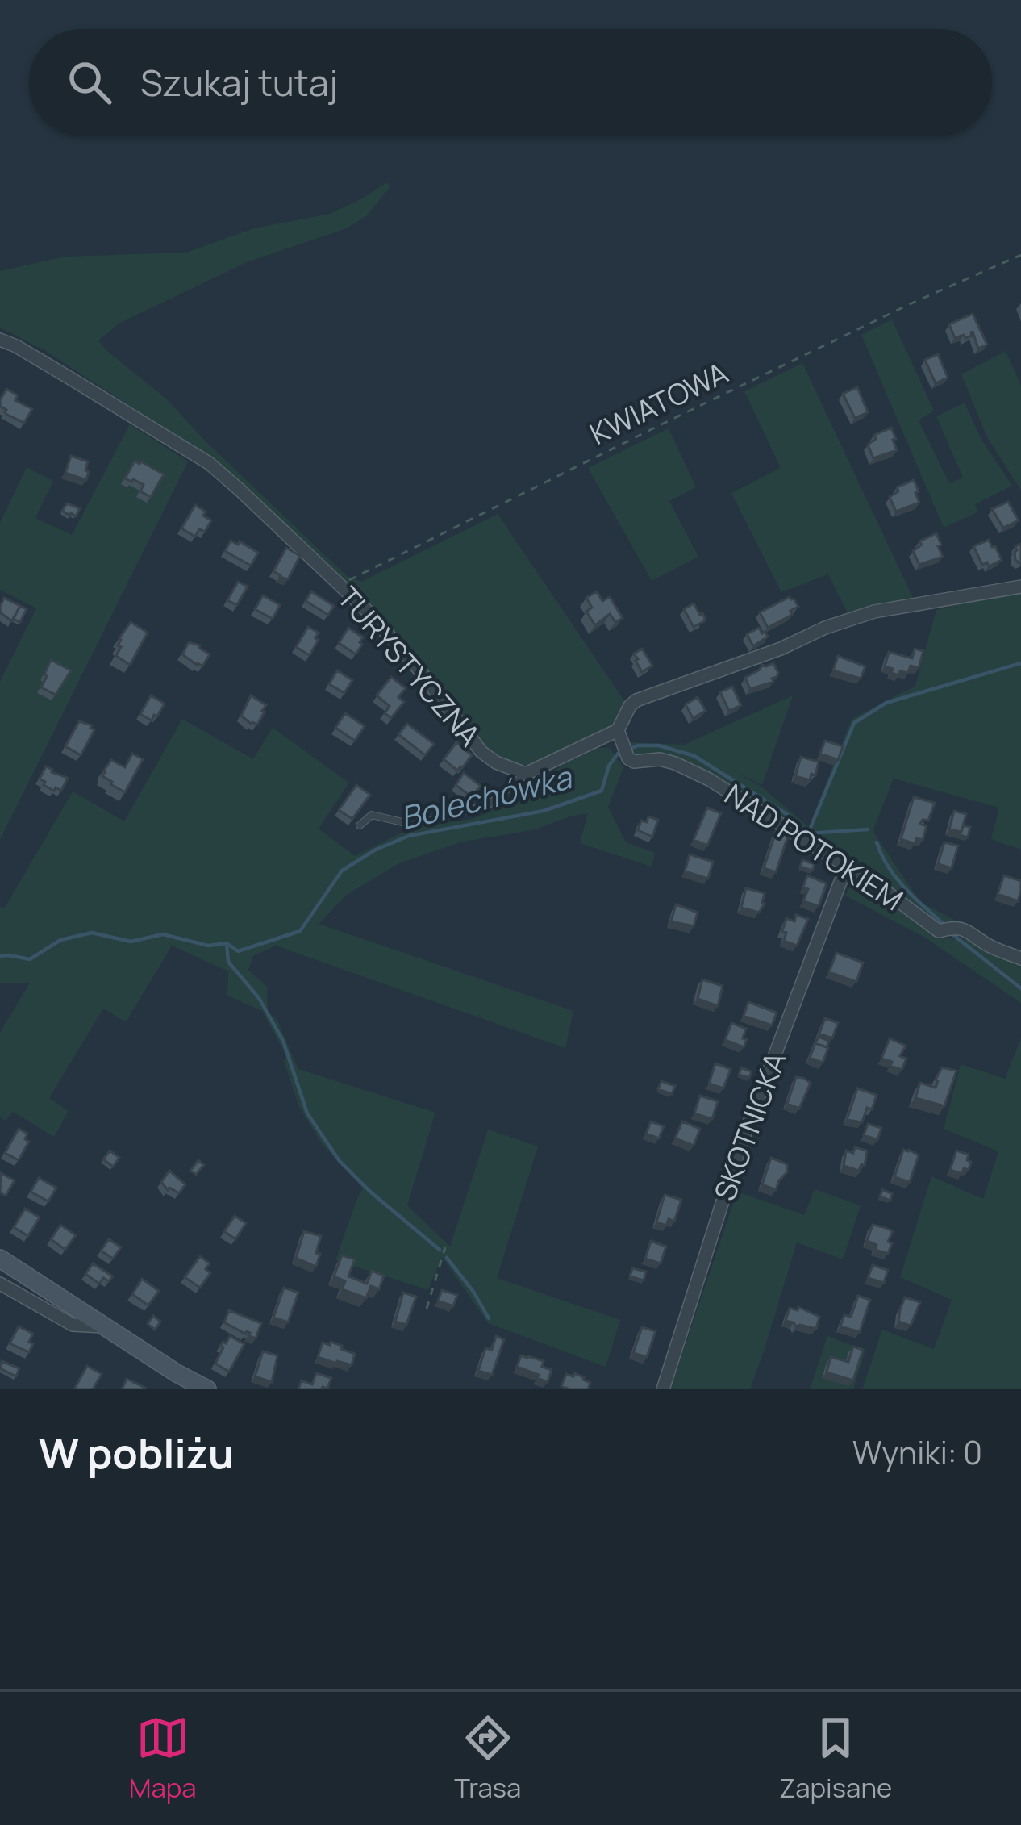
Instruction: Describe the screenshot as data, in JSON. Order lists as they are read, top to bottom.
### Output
{
  "streets": {
    "street": ["TURYSTYCZNA", "NAD POTOKIEM", "SKOTNICKA"],
    "path": ["KWIATOWA"]
  },
  "crossings": [
    ["KWIATOWA", "TURYSTYCZNA"],
    ["NAD POTOKIEM", "SKOTNICKA"]
  ],
  "water": ["Bolechówka"],
  "page": {
    "search": "Szukaj tutaj",
    "heading": ["W pobliżu", "Wyniki: 0"],
    "nav": ["Mapa", "Trasa", "Zapisane"]
  }
}
